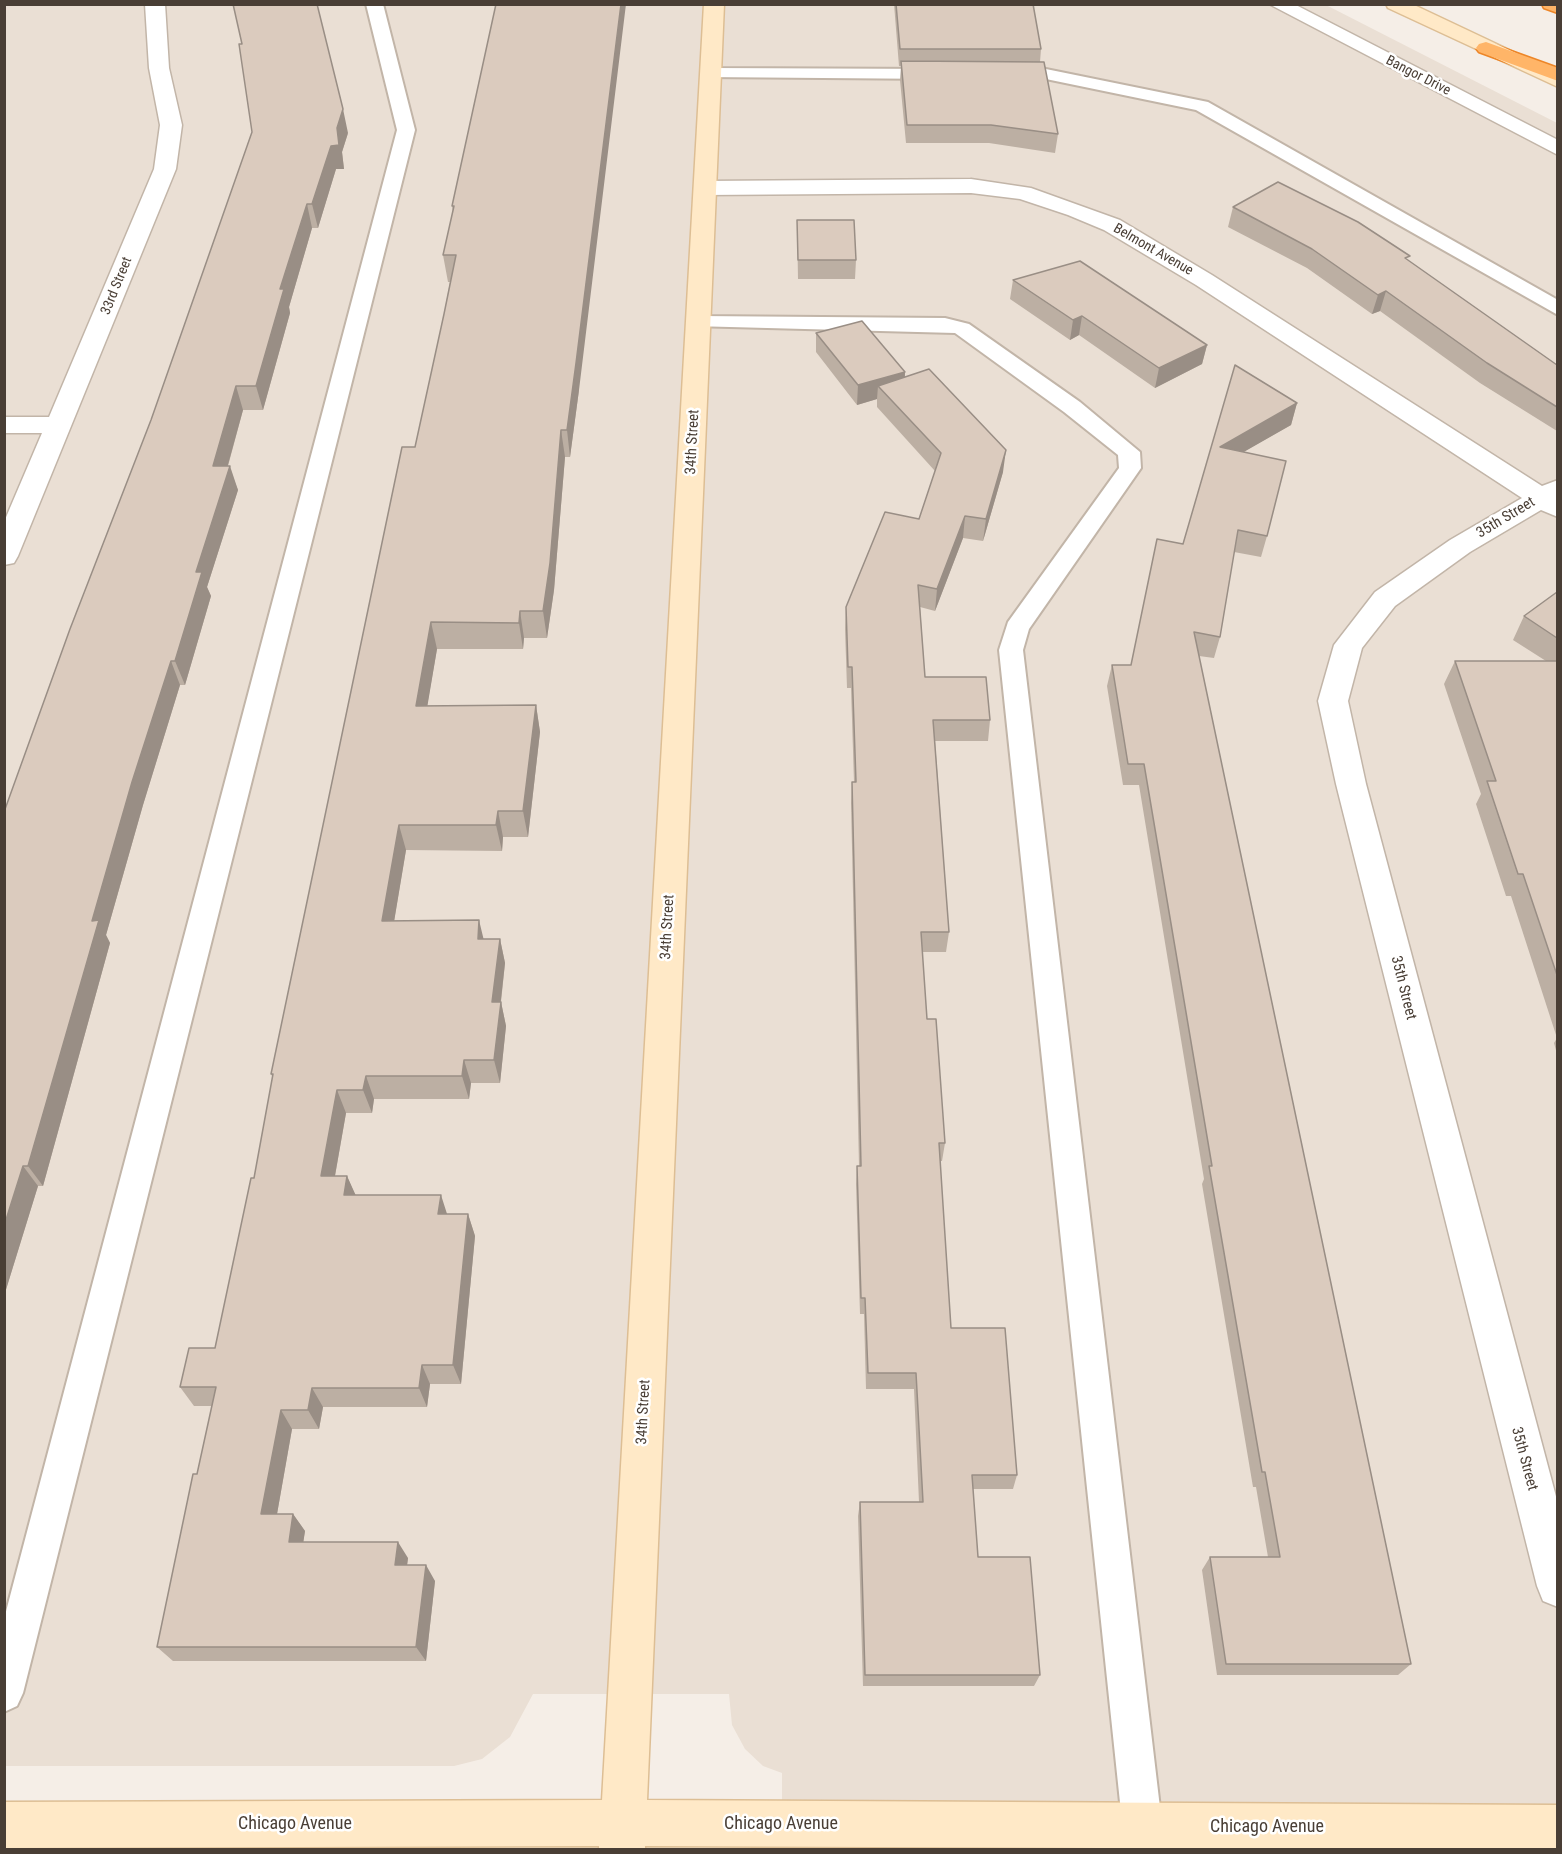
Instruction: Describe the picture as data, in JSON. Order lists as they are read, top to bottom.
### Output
{
  "streets": {
    "main road": ["34th Street", "Chicago Avenue"],
    "street": [
      "Bangor Drive",
      "Belmont Avenue",
      "33rd Street",
      "35th Street"
    ]
  },
  "crossings": [
    ["Belmont Avenue", "34th Street"],
    ["Belmont Avenue", "35th Street"],
    ["34th Street", "Chicago Avenue"]
  ]
}
